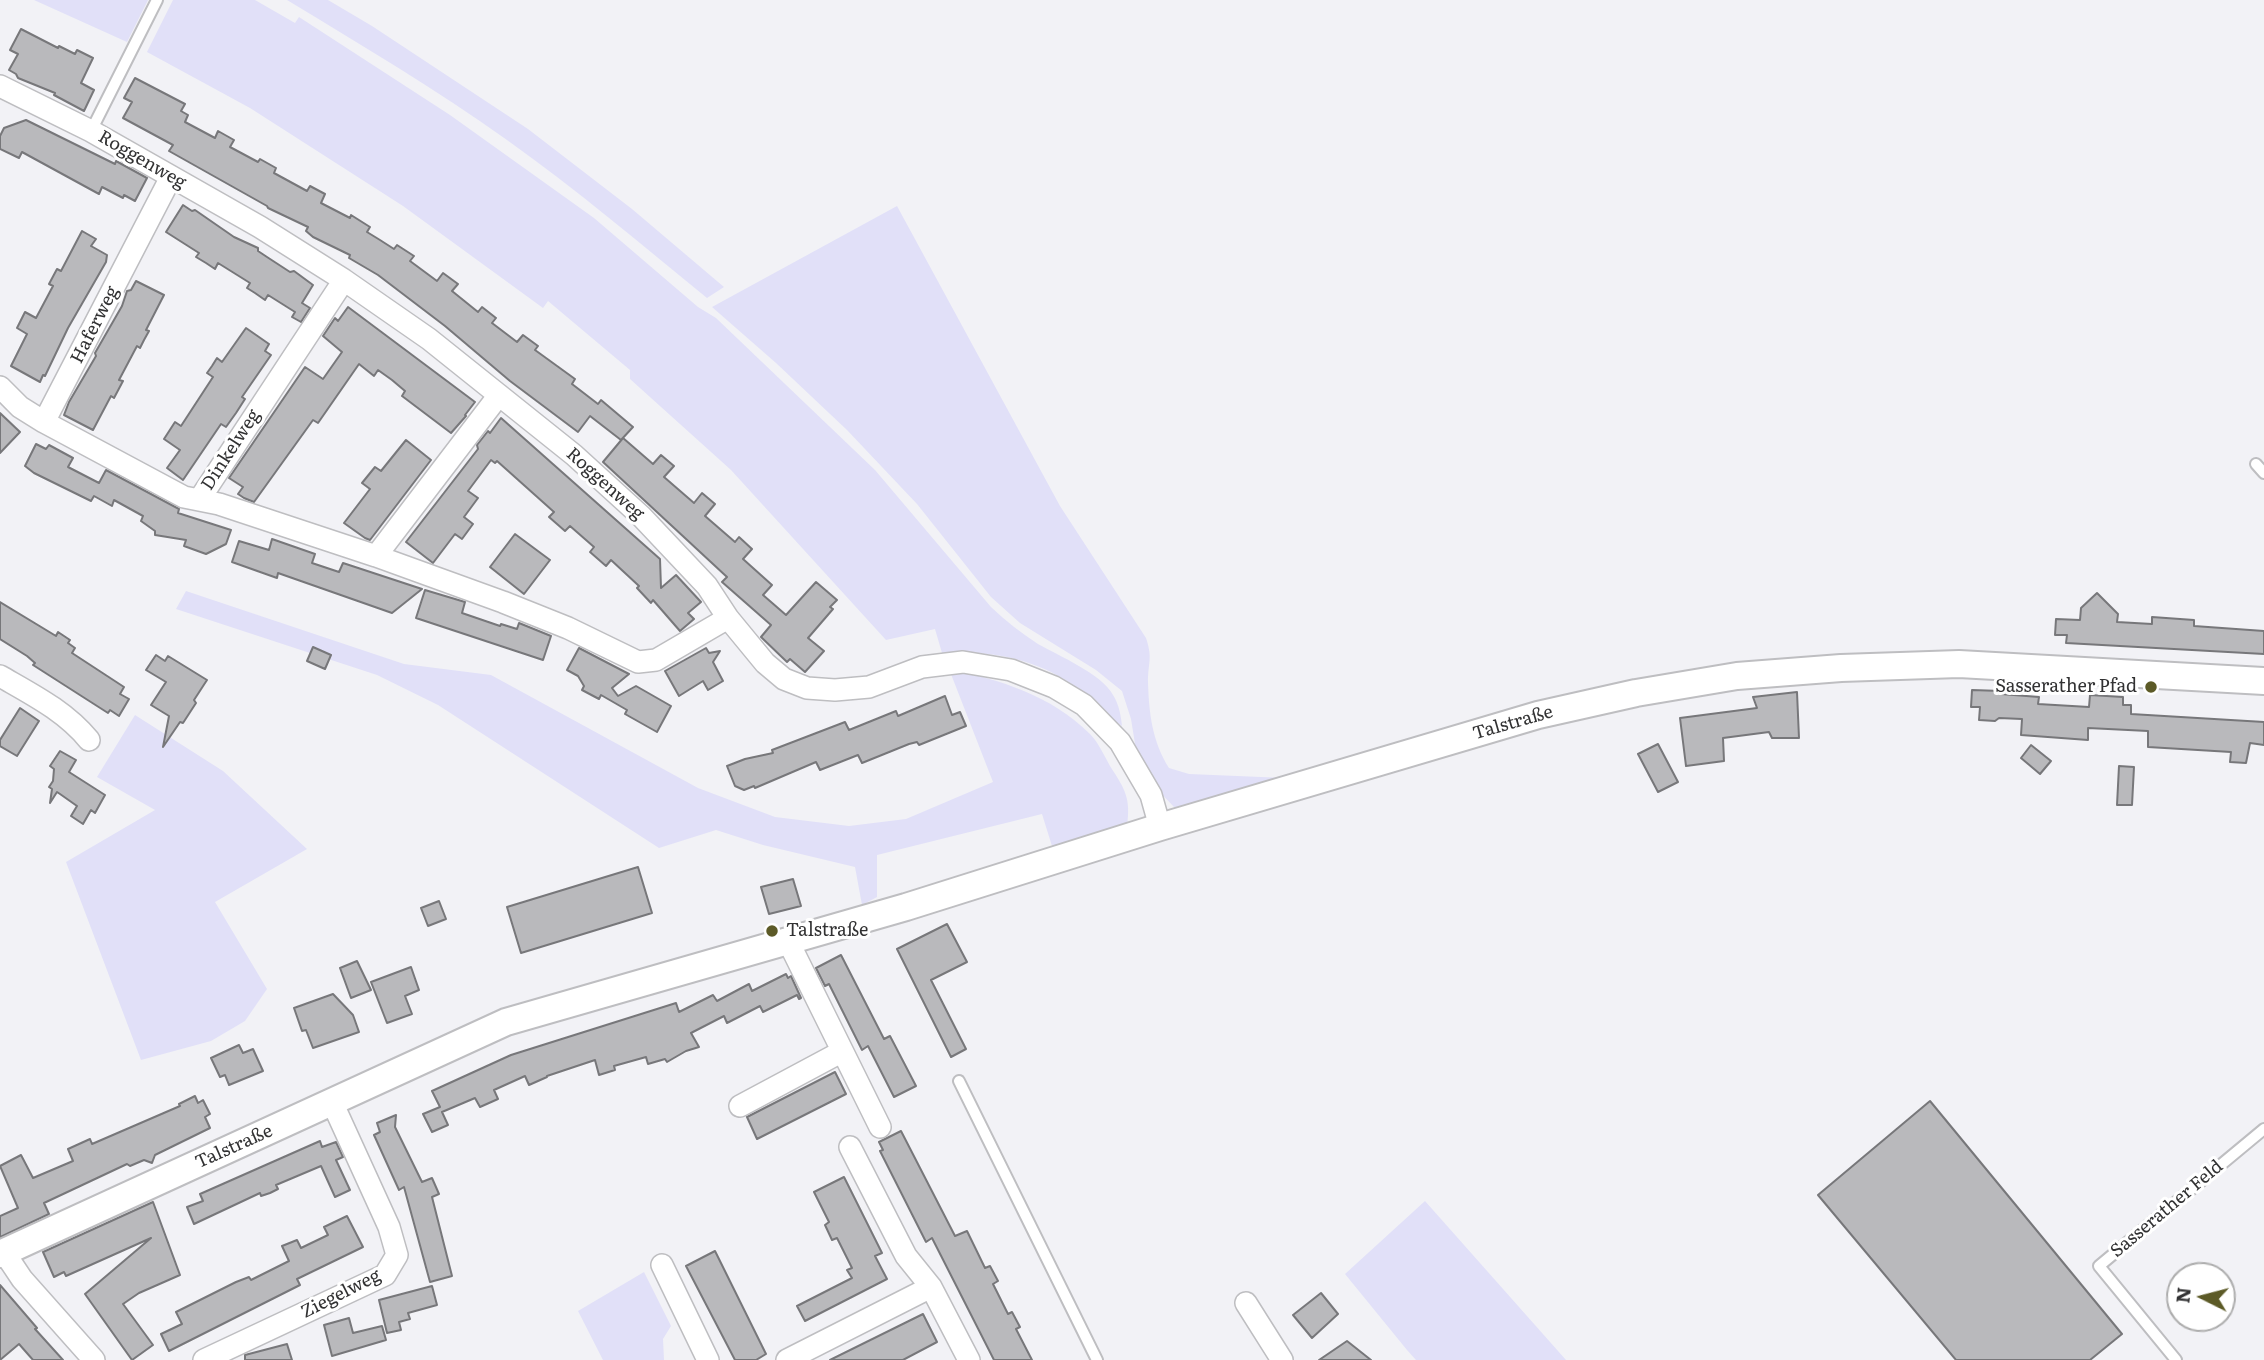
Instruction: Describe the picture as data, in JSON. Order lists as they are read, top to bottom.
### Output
{
  "streets": {
    "street": [
      "Roggenweg",
      "Haferweg",
      "Dinkelweg",
      "Talstraße",
      "Ziegelweg"
    ],
    "lane": ["Sasserather Feld"]
  },
  "crossings": [
    ["Roggenweg", "Haferweg"],
    ["Roggenweg", "Dinkelweg"],
    ["Roggenweg", "Talstraße"],
    ["Talstraße", "Ziegelweg"]
  ],
  "places": ["Sasserather Pfad", "Talstraße"],
  "north": "left"
}
